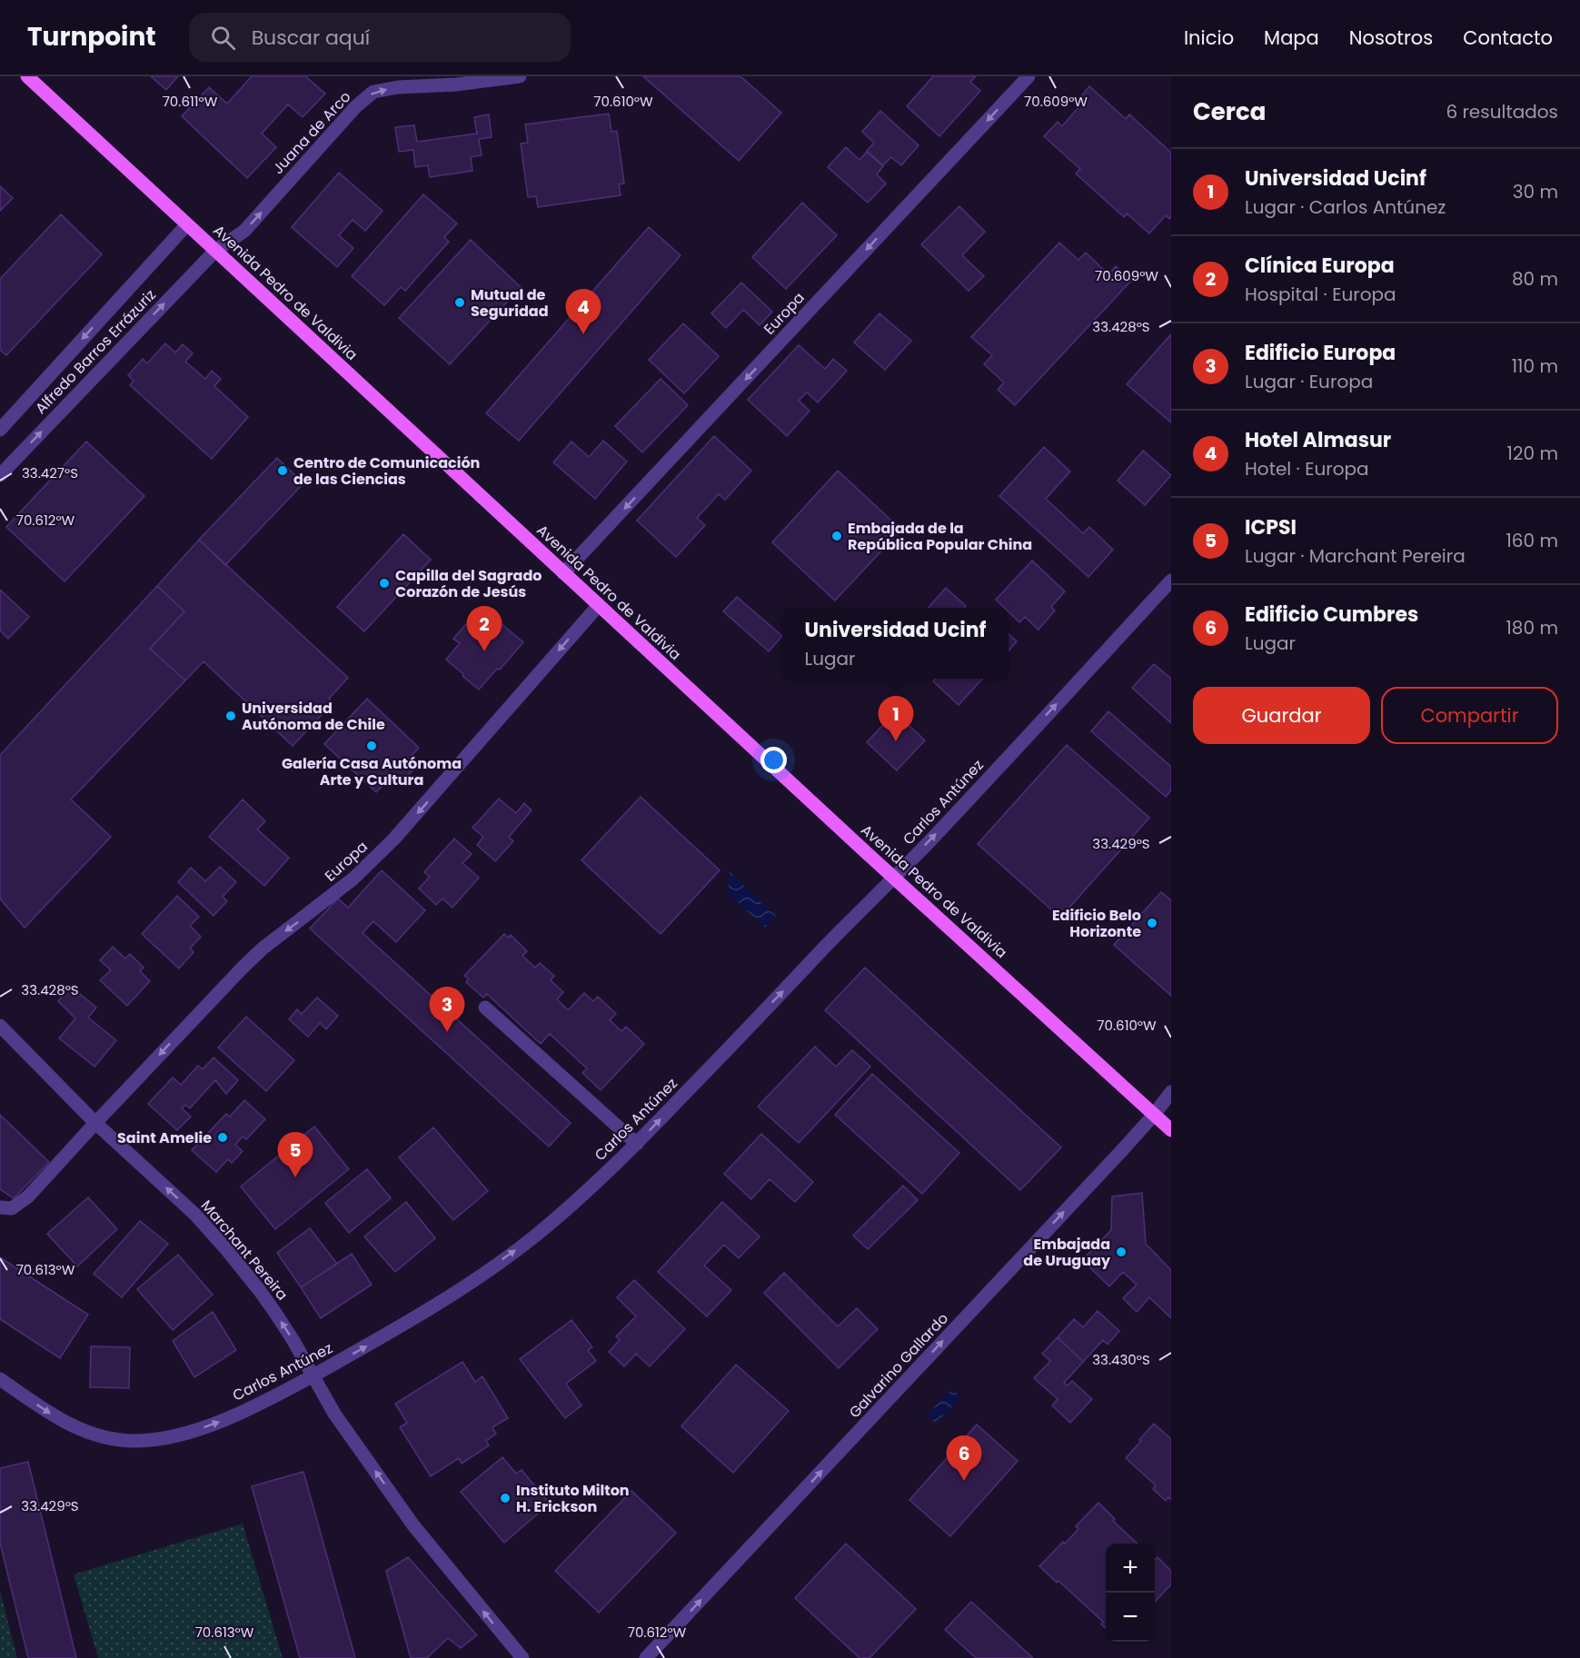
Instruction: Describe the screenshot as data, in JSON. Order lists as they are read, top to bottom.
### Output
{
  "streets": {
    "main road": ["Avenida Pedro de Valdivia"],
    "street": [
      "Juana de Arco",
      "Europa",
      "Alfredo Barros Errázuriz",
      "Carlos Antúnez",
      "Marchant Pereira",
      "Galvarino Gallardo"
    ]
  },
  "crossings": [
    ["Juana de Arco", "Avenida Pedro de Valdivia"],
    ["Juana de Arco", "Alfredo Barros Errázuriz"],
    ["Avenida Pedro de Valdivia", "Europa"],
    ["Avenida Pedro de Valdivia", "Alfredo Barros Errázuriz"],
    ["Avenida Pedro de Valdivia", "Carlos Antúnez"],
    ["Avenida Pedro de Valdivia", "Galvarino Gallardo"],
    ["Europa", "Marchant Pereira"],
    ["Carlos Antúnez", "Marchant Pereira"]
  ],
  "one_way": [
    "Juana de Arco",
    "Europa",
    "Carlos Antúnez",
    "Marchant Pereira",
    "Galvarino Gallardo"
  ],
  "places": [
    "Mutual de Seguridad",
    "Centro de Comunicación de las Ciencias",
    "Embajada de la República Popular China",
    "Capilla del Sagrado Corazón de Jesús",
    "Universidad Autónoma de Chile",
    "Galería Casa Autónoma Arte y Cultura",
    "Edificio Belo Horizonte",
    "Saint Amelie",
    "Embajada de Uruguay",
    "Instituto Milton H. Erickson"
  ],
  "page": {
    "header": "Turnpoint",
    "search": "Buscar aquí",
    "nav": [
      "Inicio",
      "Mapa",
      "Nosotros",
      "Contacto"
    ],
    "heading": ["Cerca", "6 resultados"],
    "list": [
      {
        "mark": "1",
        "name": "Universidad Ucinf",
        "note": "Lugar · Carlos Antúnez",
        "value": "30 m"
      },
      {
        "mark": "2",
        "name": "Clínica Europa",
        "note": "Hospital · Europa",
        "value": "80 m"
      },
      {
        "mark": "3",
        "name": "Edificio Europa",
        "note": "Lugar · Europa",
        "value": "110 m"
      },
      {
        "mark": "4",
        "name": "Hotel Almasur",
        "note": "Hotel · Europa",
        "value": "120 m"
      },
      {
        "mark": "5",
        "name": "ICPSI",
        "note": "Lugar · Marchant Pereira",
        "value": "160 m"
      },
      {
        "mark": "6",
        "name": "Edificio Cumbres",
        "note": "Lugar",
        "value": "180 m"
      }
    ],
    "pins": [
      "4",
      "2",
      "1",
      "3",
      "5",
      "6"
    ],
    "popup": ["Universidad Ucinf", "Lugar"],
    "buttons": ["Guardar", "Compartir"],
    "map_buttons": ["+", "−"]
  },
  "coordinates": [
    "70.610°W",
    "70.611°W",
    "70.609°W",
    "33.428°S",
    "33.427°S",
    "70.612°W",
    "33.429°S",
    "70.613°W",
    "33.430°S"
  ]
}
